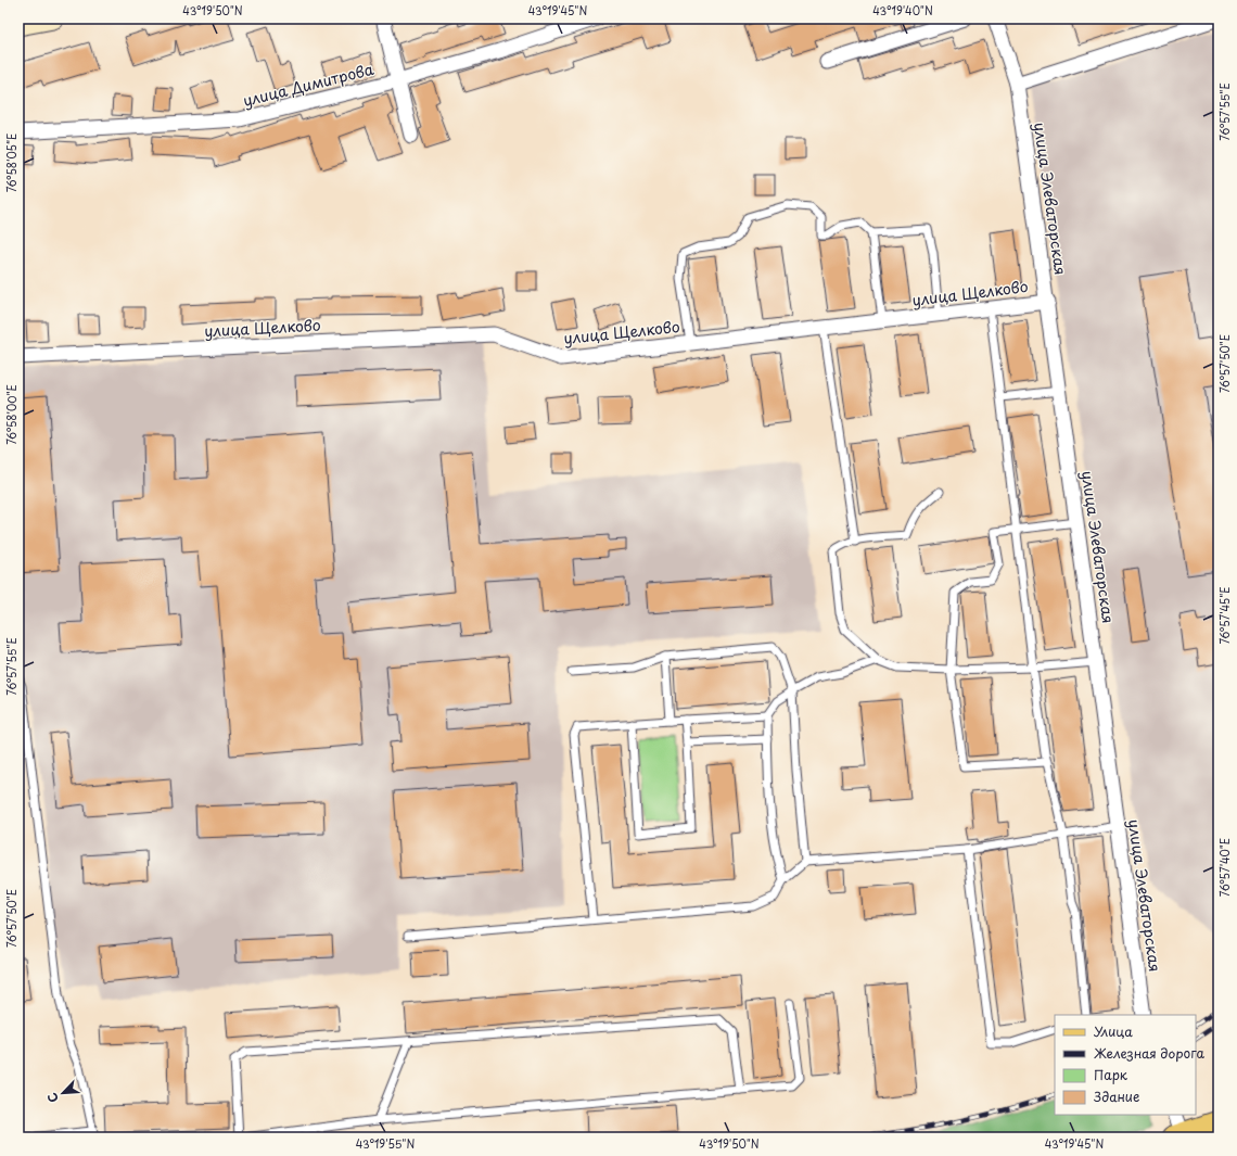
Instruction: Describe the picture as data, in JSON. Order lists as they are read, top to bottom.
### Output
{
  "streets": {
    "street": ["улица Димитрова", "улица Элеваторская", "улица Щелково"]
  },
  "crossings": [
    ["улица Элеваторская", "улица Щелково"]
  ],
  "legend": [
    "Улица",
    "Железная дорога",
    "Парк",
    "Здание"
  ],
  "north": "bottom left",
  "coordinates": [
    "43°19'50\"N",
    "43°19'45\"N",
    "43°19'40\"N",
    "76°57'55\"E",
    "76°58'05\"E",
    "76°57'50\"E",
    "76°58'00\"E",
    "76°57'45\"E",
    "76°57'40\"E",
    "43°19'55\"N"
  ]
}
